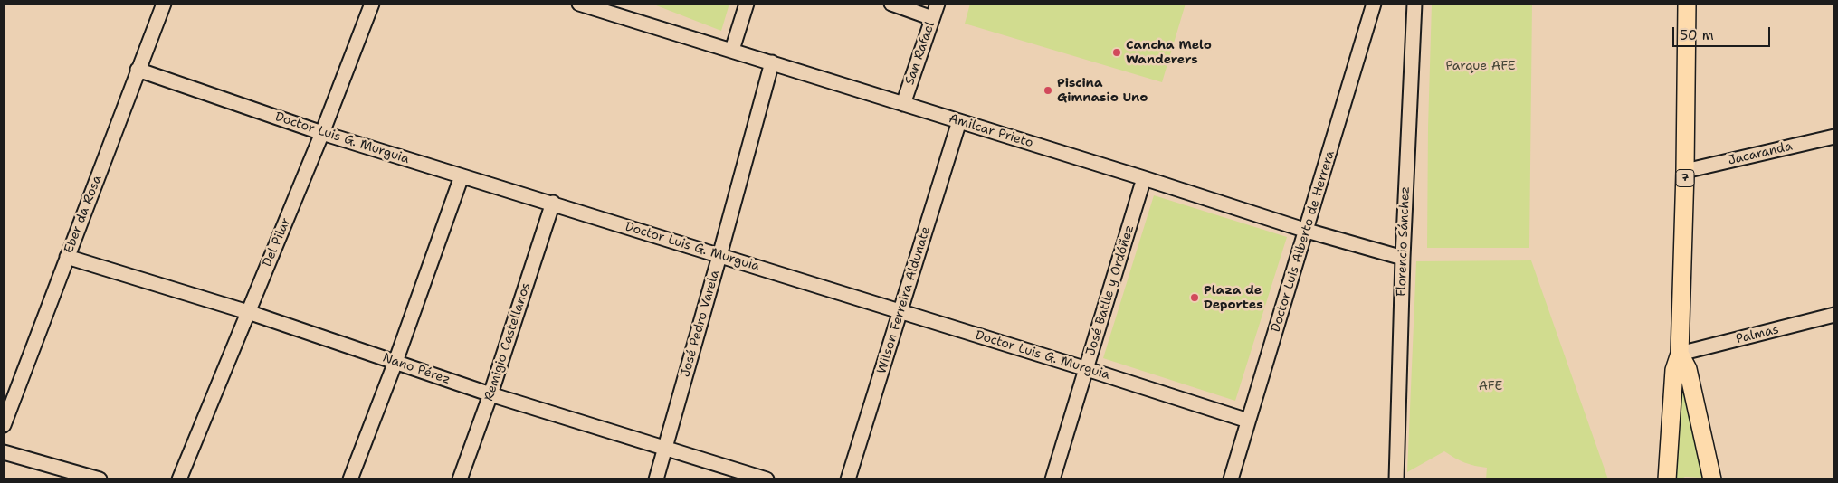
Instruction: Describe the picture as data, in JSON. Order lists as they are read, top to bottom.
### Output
{
  "streets": {
    "main road": ["7"],
    "street": [
      "San Rafael",
      "Amilcar Prieto",
      "Doctor Luis G. Murguia",
      "Jacaranda",
      "Eber da Rosa",
      "Doctor Luis Alberto de Herrera",
      "Florencio Sánchez",
      "Del Pilar",
      "José Batlle y Ordóñez",
      "Wilson Ferreira Aldunate",
      "José Pedro Varela",
      "Palmas",
      "Remigio Castellanos",
      "Nano Pérez"
    ]
  },
  "crossings": [
    ["San Rafael", "Amilcar Prieto"],
    ["Amilcar Prieto", "Doctor Luis Alberto de Herrera"],
    ["Amilcar Prieto", "Florencio Sánchez"],
    ["Amilcar Prieto", "José Batlle y Ordóñez"],
    ["Amilcar Prieto", "Wilson Ferreira Aldunate"],
    ["Amilcar Prieto", "José Pedro Varela"],
    ["Doctor Luis G. Murguia", "Eber da Rosa"],
    ["Doctor Luis G. Murguia", "Doctor Luis Alberto de Herrera"],
    ["Doctor Luis G. Murguia", "Del Pilar"],
    ["Doctor Luis G. Murguia", "José Batlle y Ordóñez"],
    ["Doctor Luis G. Murguia", "Wilson Ferreira Aldunate"],
    ["Doctor Luis G. Murguia", "José Pedro Varela"],
    ["Doctor Luis G. Murguia", "Remigio Castellanos"],
    ["Jacaranda", "7"],
    ["7", "Palmas"],
    ["Eber da Rosa", "Nano Pérez"],
    ["Del Pilar", "Nano Pérez"],
    ["José Pedro Varela", "Nano Pérez"],
    ["Remigio Castellanos", "Nano Pérez"]
  ],
  "parks": ["Parque AFE", "AFE"],
  "places": ["Cancha Melo Wanderers", "Piscina Gimnasio Uno", "Plaza de Deportes"],
  "scale_bar": "50 m"
}
